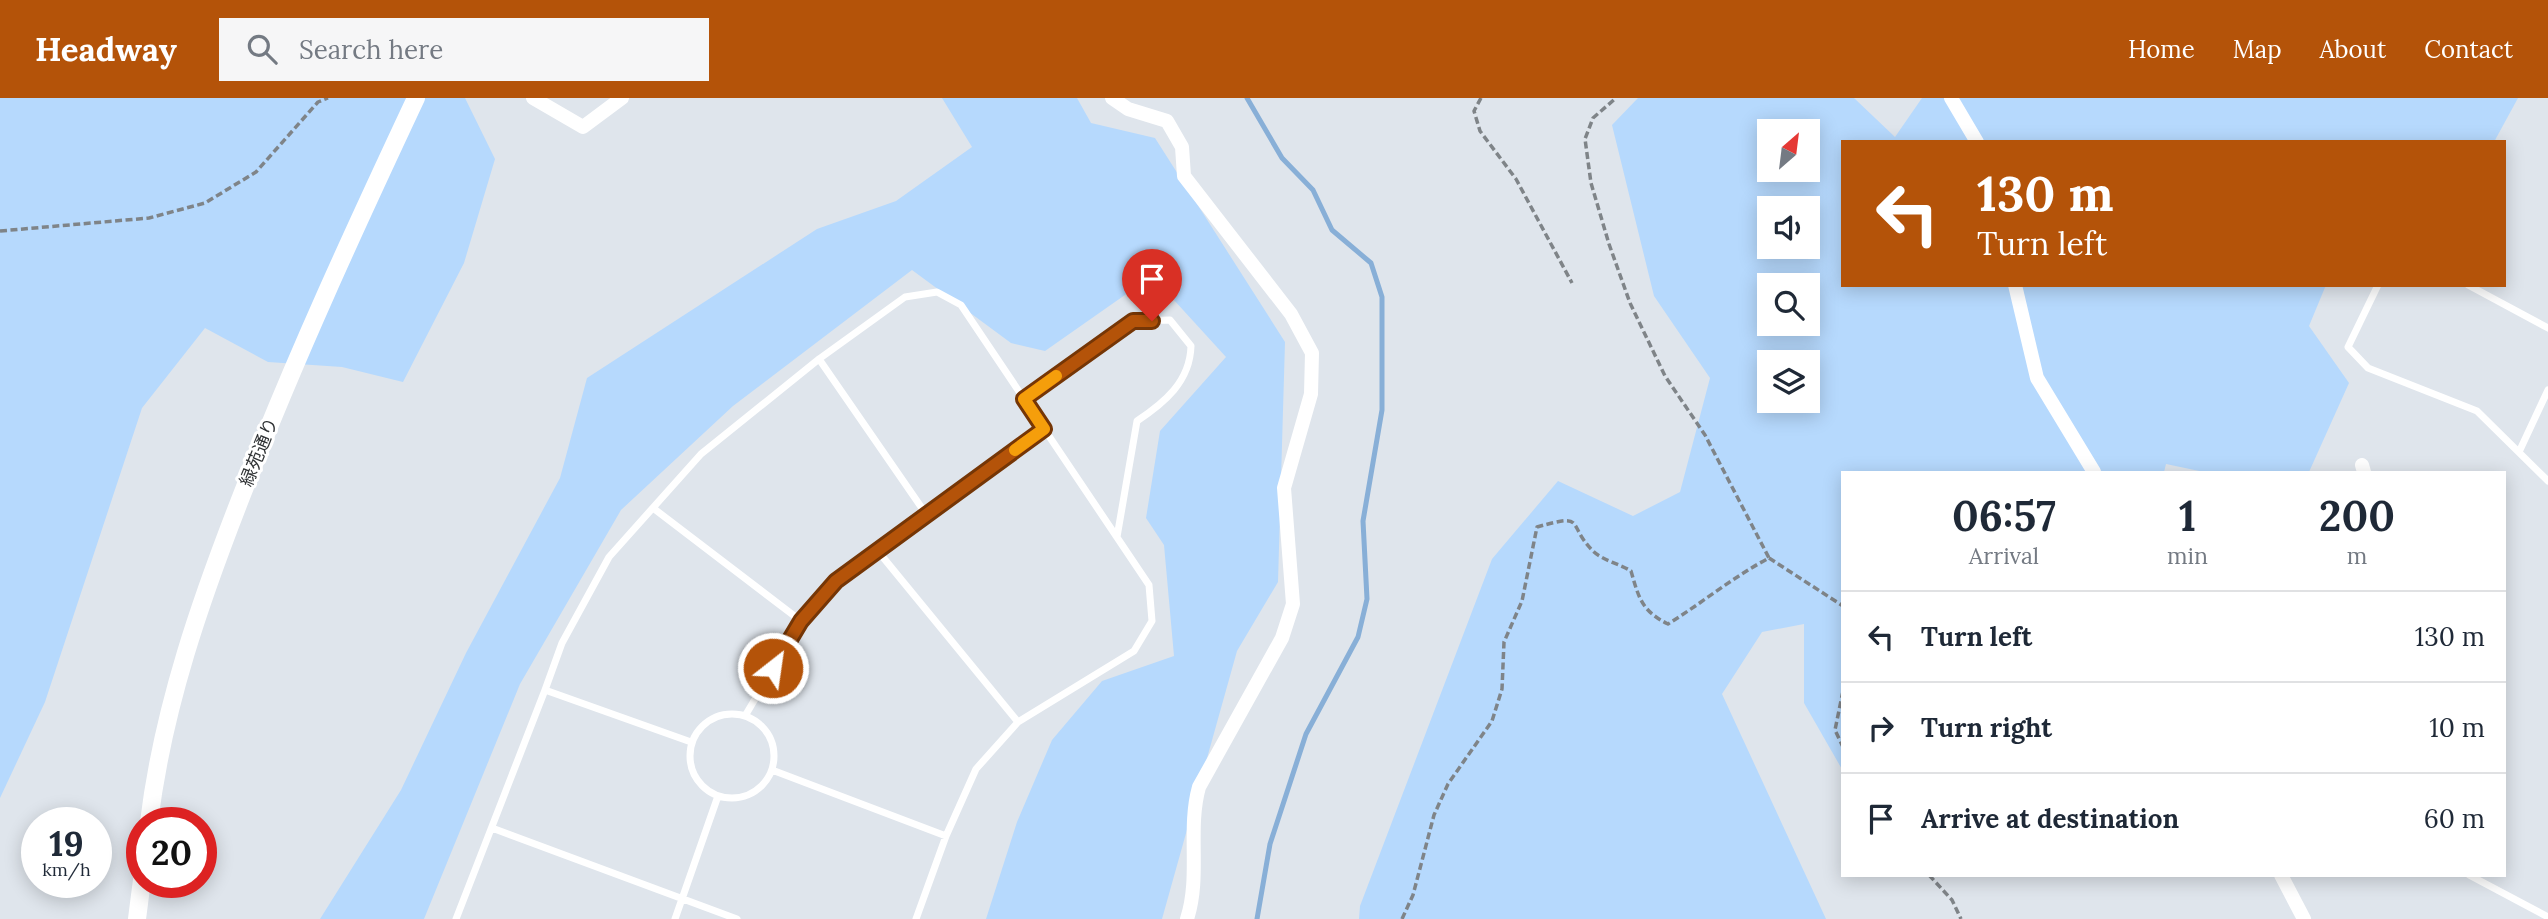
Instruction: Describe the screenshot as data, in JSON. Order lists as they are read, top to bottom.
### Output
{
  "streets": {
    "street": ["緑苑通り"]
  },
  "north": "top right",
  "page": {
    "header": "Headway",
    "search": "Search here",
    "nav": [
      "Home",
      "Map",
      "About",
      "Contact"
    ],
    "turn": ["130 m", "Turn left"],
    "eta": [
      "06:57",
      "Arrival",
      "1",
      "min",
      "200",
      "m"
    ],
    "list": [
      {
        "name": "Turn left",
        "value": "130 m"
      },
      {
        "name": "Turn right",
        "value": "10 m"
      },
      {
        "name": "Arrive at destination",
        "value": "60 m"
      }
    ],
    "speed": "19 km/h",
    "limit": "20"
  }
}
